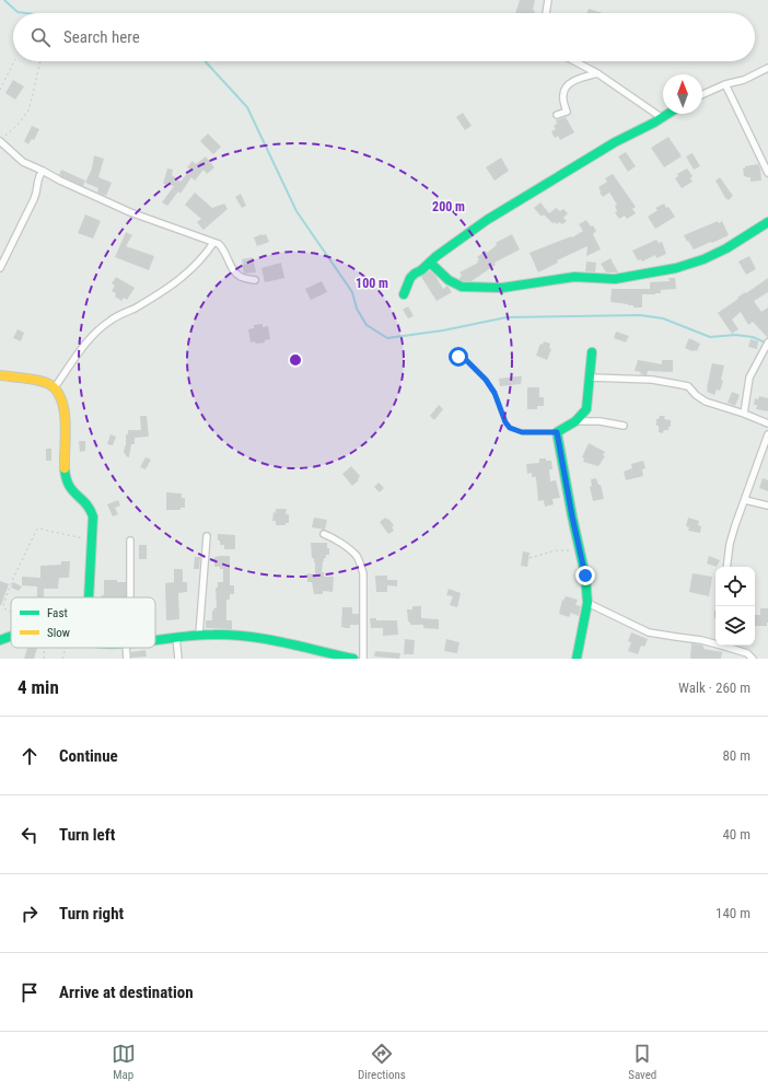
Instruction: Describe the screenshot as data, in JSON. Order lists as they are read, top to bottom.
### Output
{
  "legend": ["Fast", "Slow"],
  "north": "top",
  "page": {
    "search": "Search here",
    "heading": ["4 min", "Walk · 260 m"],
    "list": [
      ["Continue", "80 m"],
      ["Turn left", "40 m"],
      ["Turn right", "140 m"],
      "Arrive at destination"
    ],
    "nav": ["Map", "Directions", "Saved"]
  },
  "rings": ["200 m", "100 m"]
}
